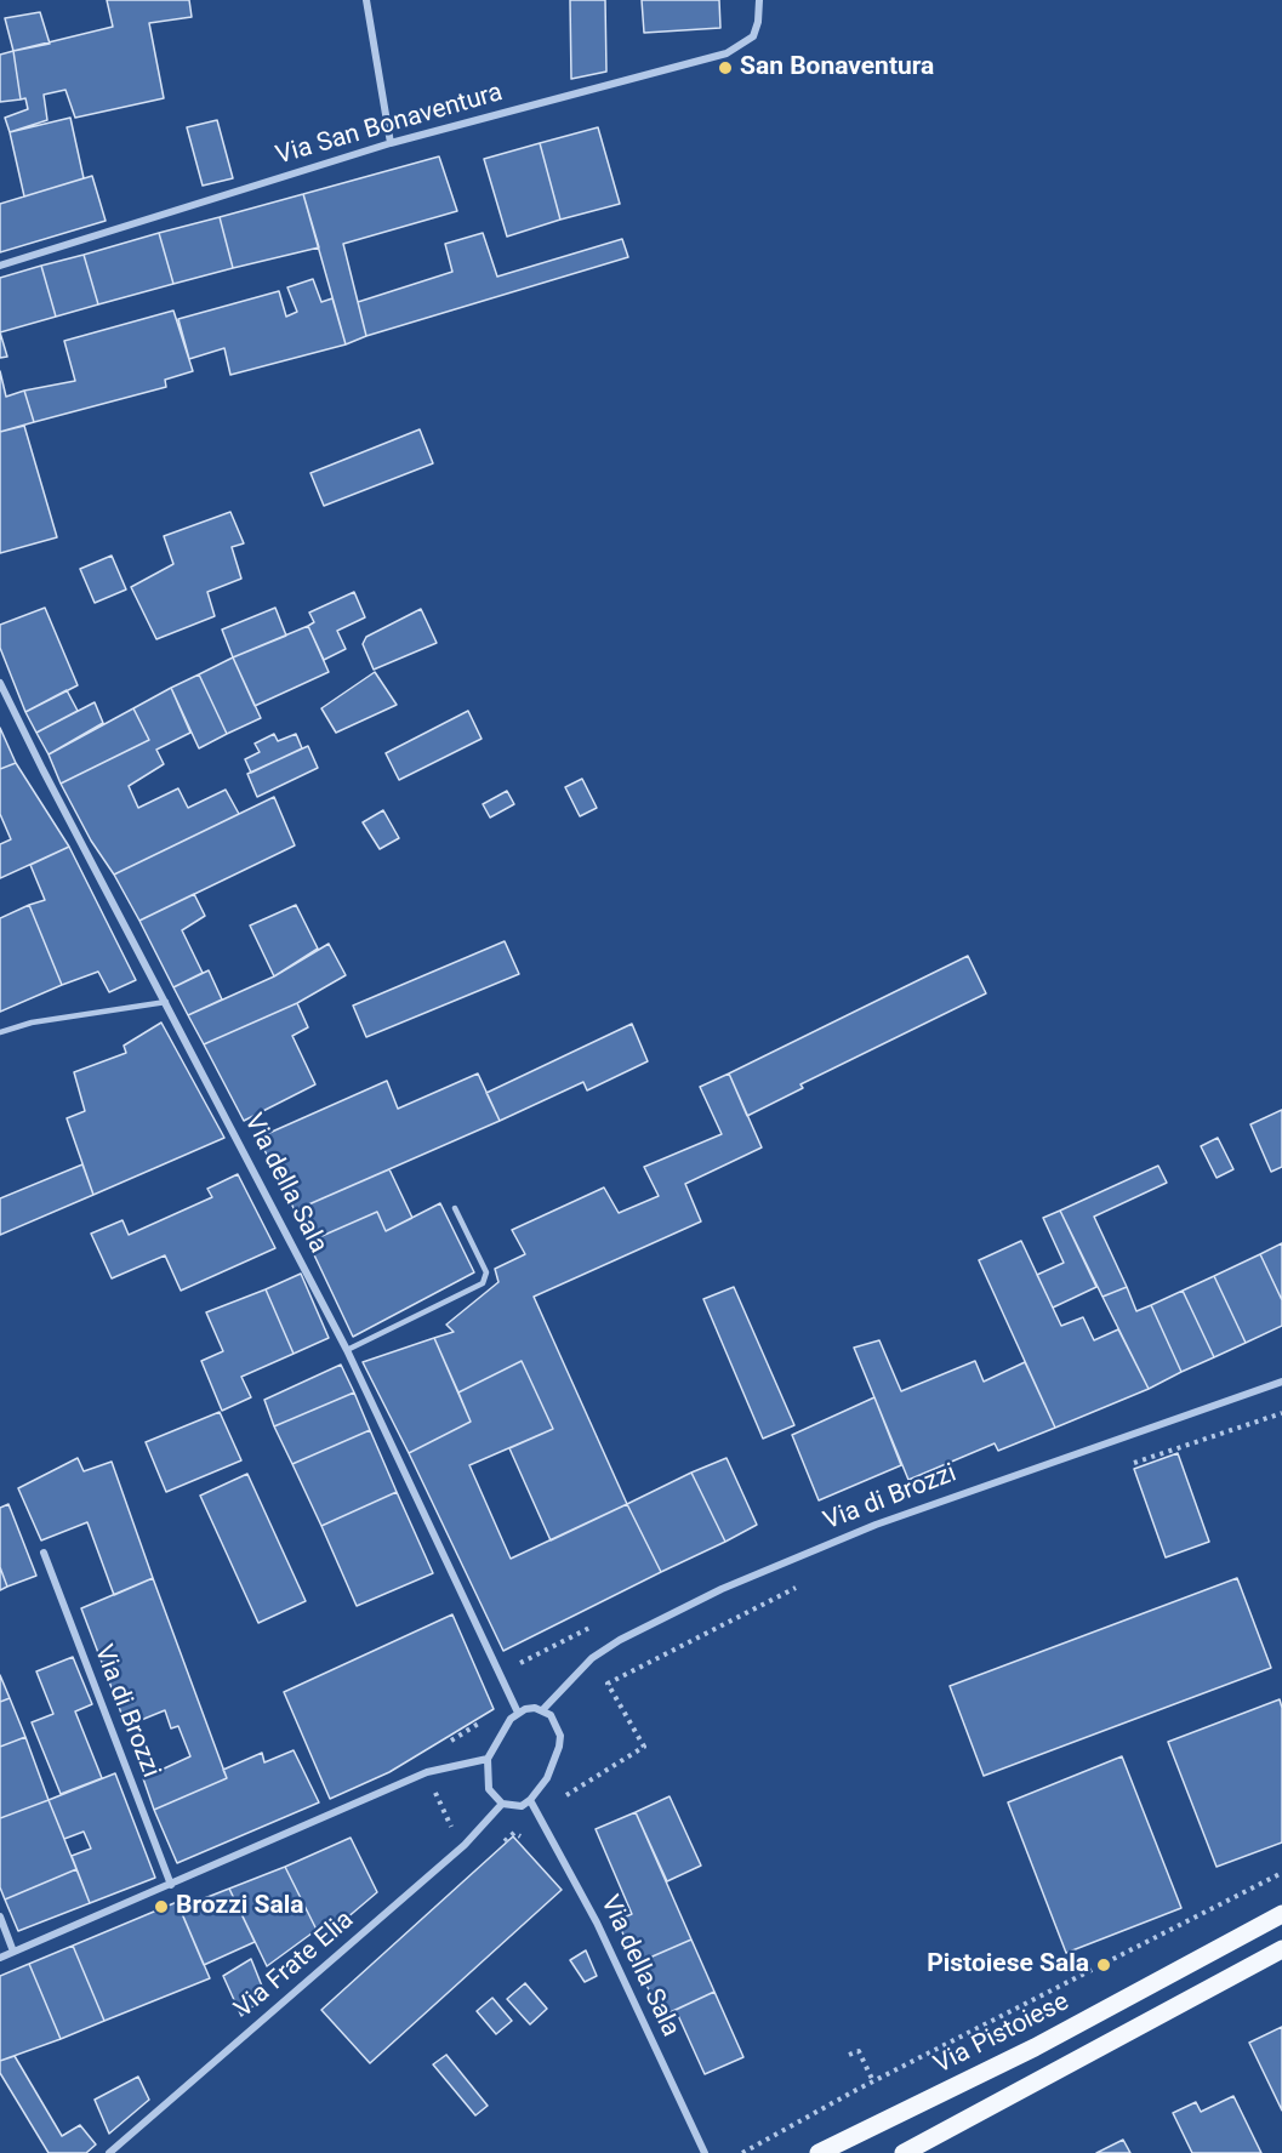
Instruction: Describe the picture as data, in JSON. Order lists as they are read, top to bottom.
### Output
{
  "streets": {
    "main road": ["Via Pistoiese"],
    "street": [
      "Via San Bonaventura",
      "Via della Sala",
      "Via di Brozzi",
      "Via Frate Elia"
    ]
  },
  "crossings": [
    ["Via della Sala", "Via di Brozzi"],
    ["Via della Sala", "Via Frate Elia"],
    ["Via di Brozzi", "Via Frate Elia"]
  ],
  "places": ["San Bonaventura", "Brozzi Sala", "Pistoiese Sala"]
}
